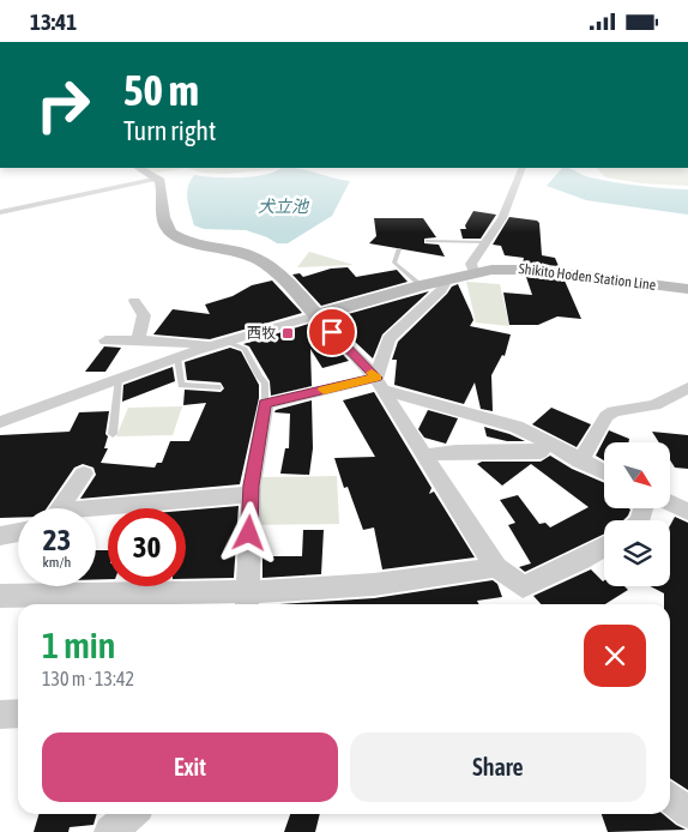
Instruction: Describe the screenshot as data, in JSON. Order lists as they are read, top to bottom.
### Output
{
  "streets": {
    "main road": ["Shikito Hoden Station Line"]
  },
  "water": ["犬立池"],
  "places": {
    "transit": ["西牧"]
  },
  "north": "bottom right",
  "page": {
    "status": "13:41",
    "turn": ["50 m", "Turn right"],
    "speed": "23 km/h",
    "limit": "30",
    "heading": ["1 min", "130 m · 13:42"],
    "buttons": ["Exit", "Share"]
  }
}
